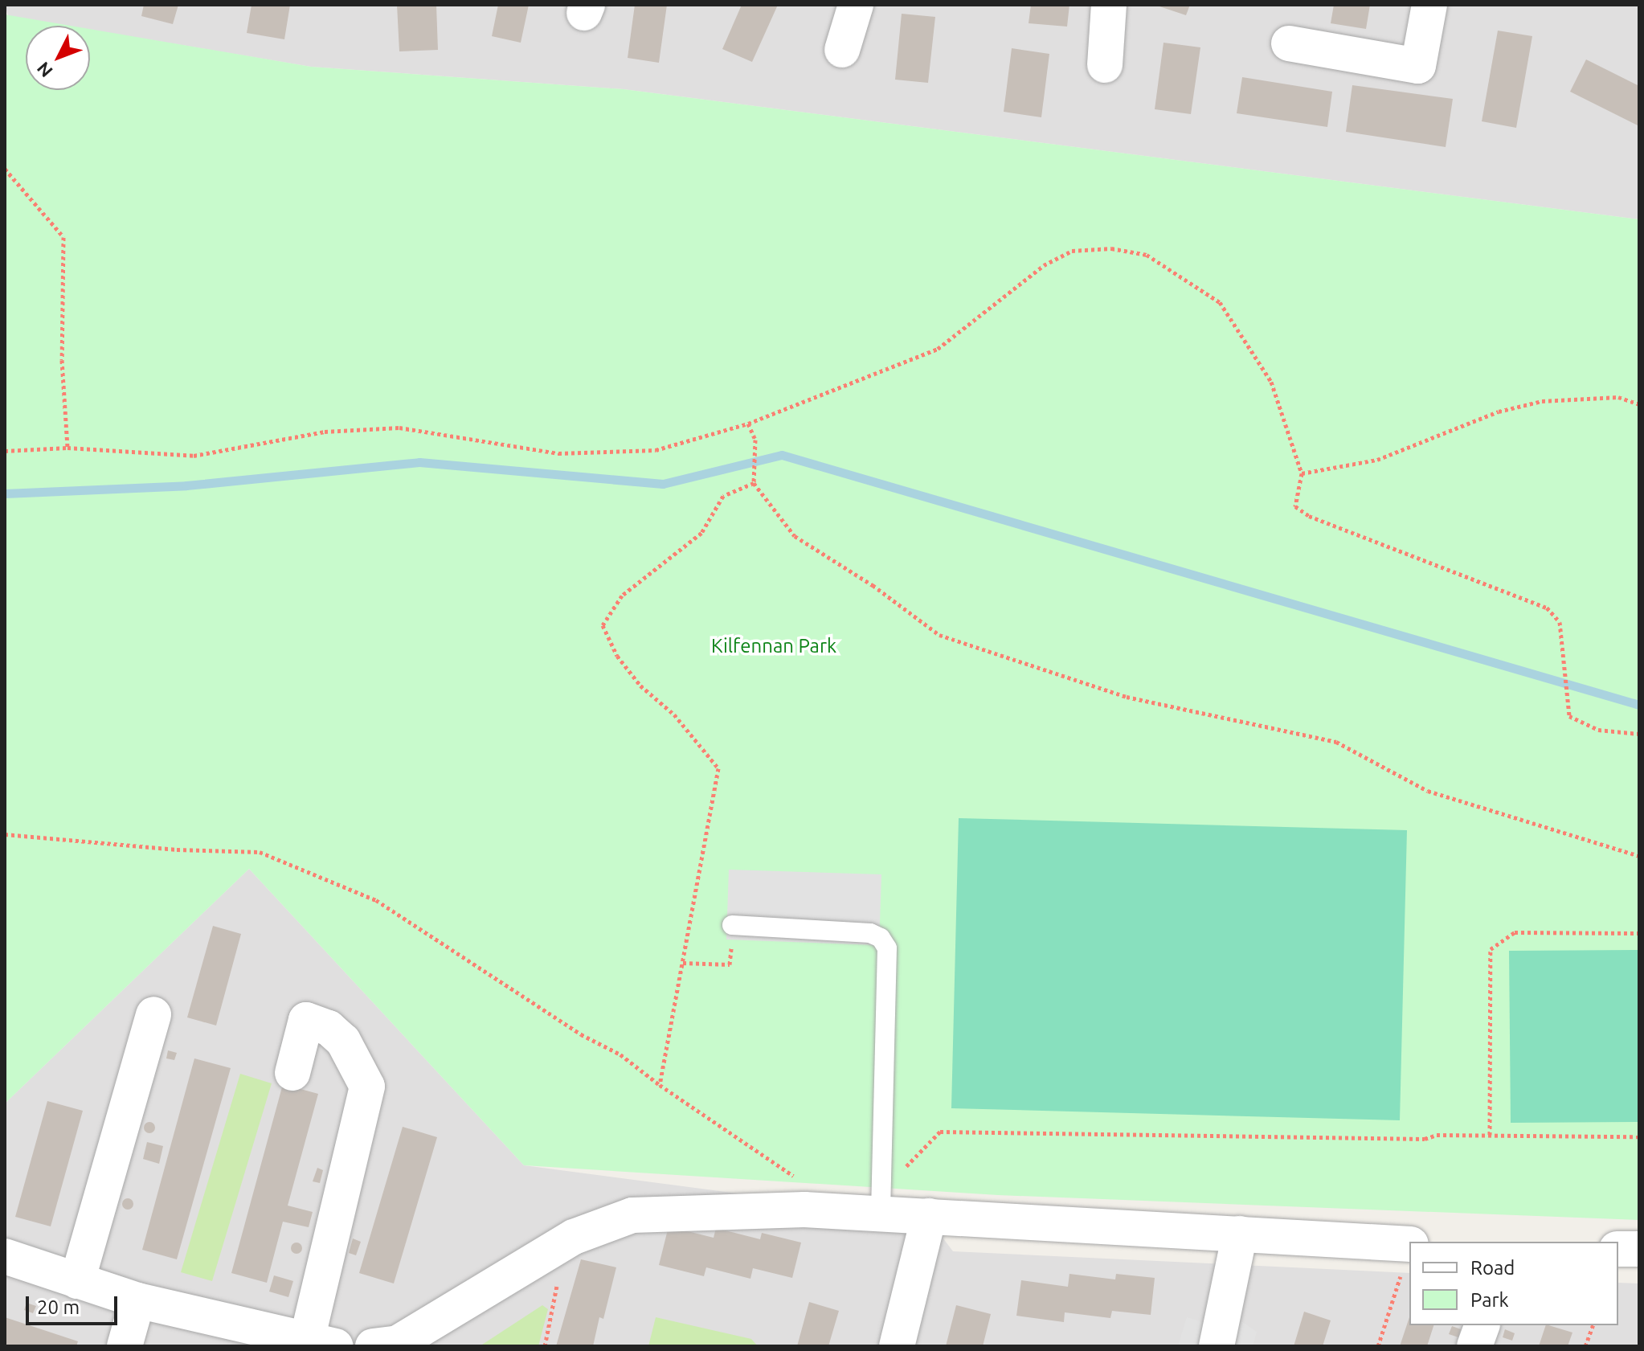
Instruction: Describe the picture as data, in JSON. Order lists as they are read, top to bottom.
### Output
{
  "parks": ["Kilfennan Park"],
  "legend": ["Road", "Park"],
  "scale_bar": "20 m",
  "north": "bottom left"
}
